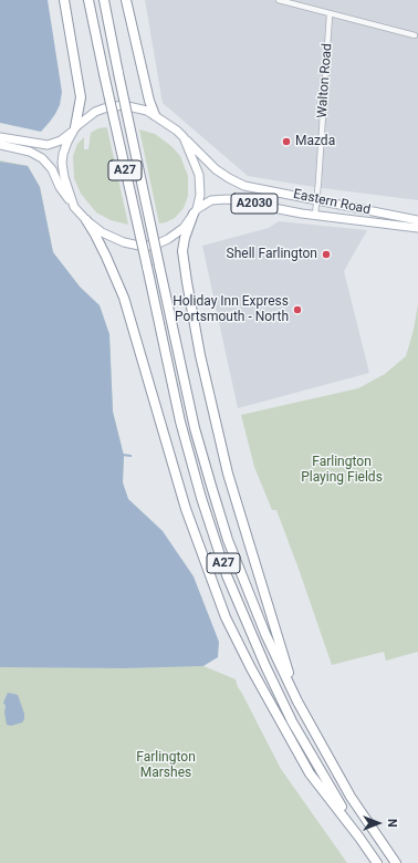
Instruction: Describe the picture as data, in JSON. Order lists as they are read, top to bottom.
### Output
{
  "streets": {
    "highway": ["A27"],
    "main road": ["Eastern Road", "A2030"],
    "street": ["Walton Road"]
  },
  "crossings": [
    ["Walton Road", "Eastern Road"]
  ],
  "parks": ["Farlington Playing Fields", "Farlington Marshes"],
  "places": ["Mazda", "Shell Farlington", "Holiday Inn Express Portsmouth - North"],
  "north": "right"
}
